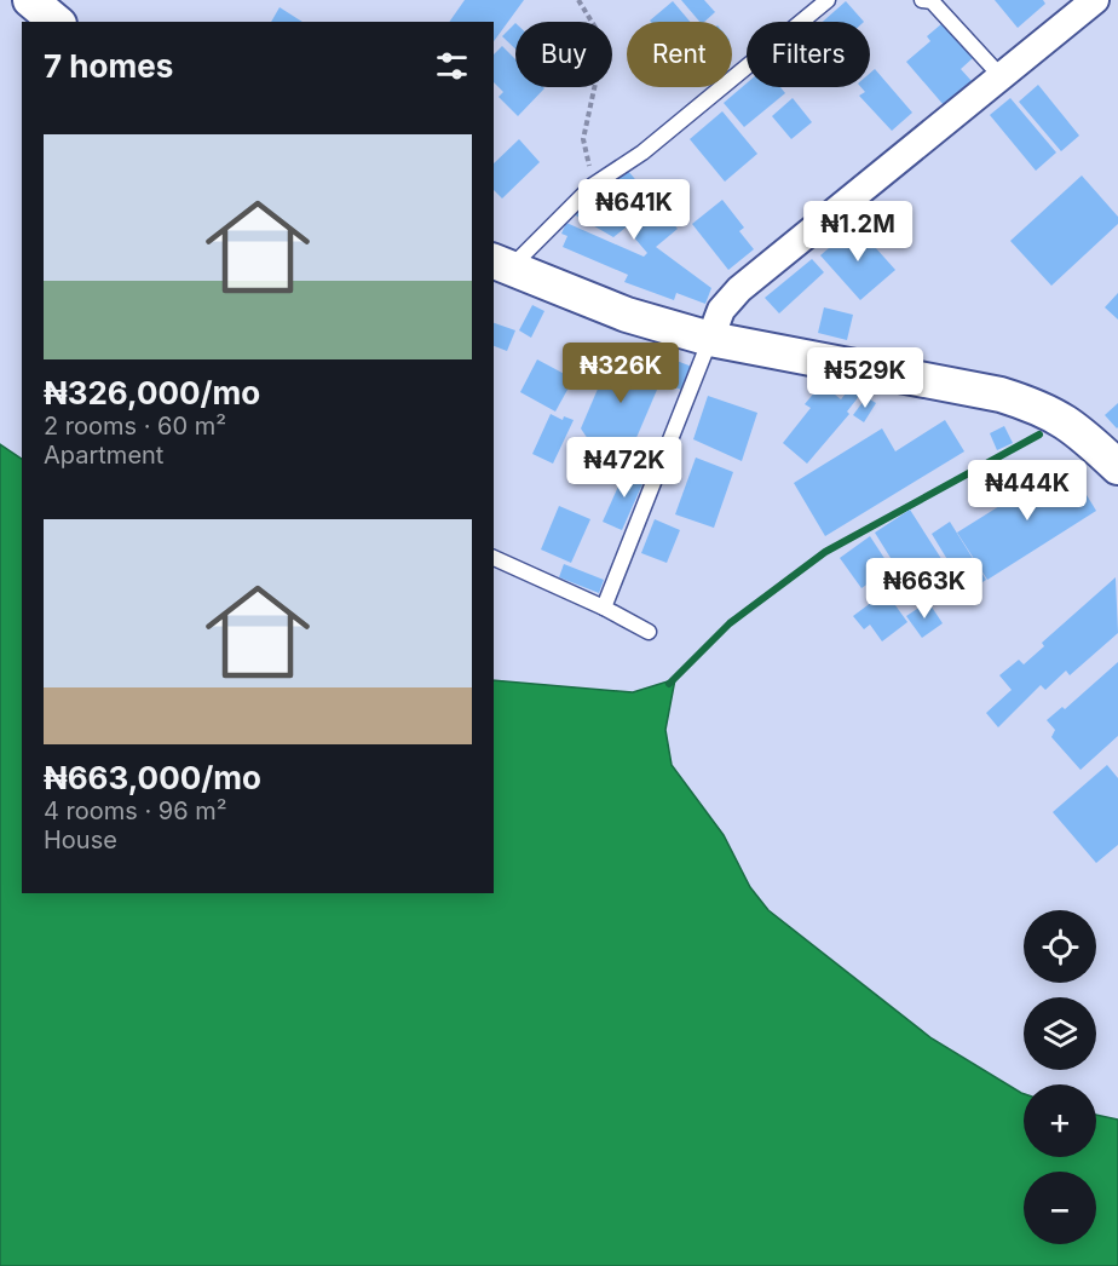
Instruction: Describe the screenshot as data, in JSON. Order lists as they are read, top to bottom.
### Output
{
  "page": {
    "chip": ["Buy", "Rent", "Filters"],
    "heading": "7 homes",
    "list": [
      {
        "name": "₦326,000/mo",
        "note": "2 rooms · 60 m² · Apartment"
      },
      {
        "name": "₦663,000/mo",
        "note": "4 rooms · 96 m² · House"
      }
    ],
    "price": [
      "₦641K",
      "₦1.2M",
      "₦326K",
      "₦529K",
      "₦472K",
      "₦444K",
      "₦663K"
    ],
    "map_buttons": ["+", "−"]
  }
}
